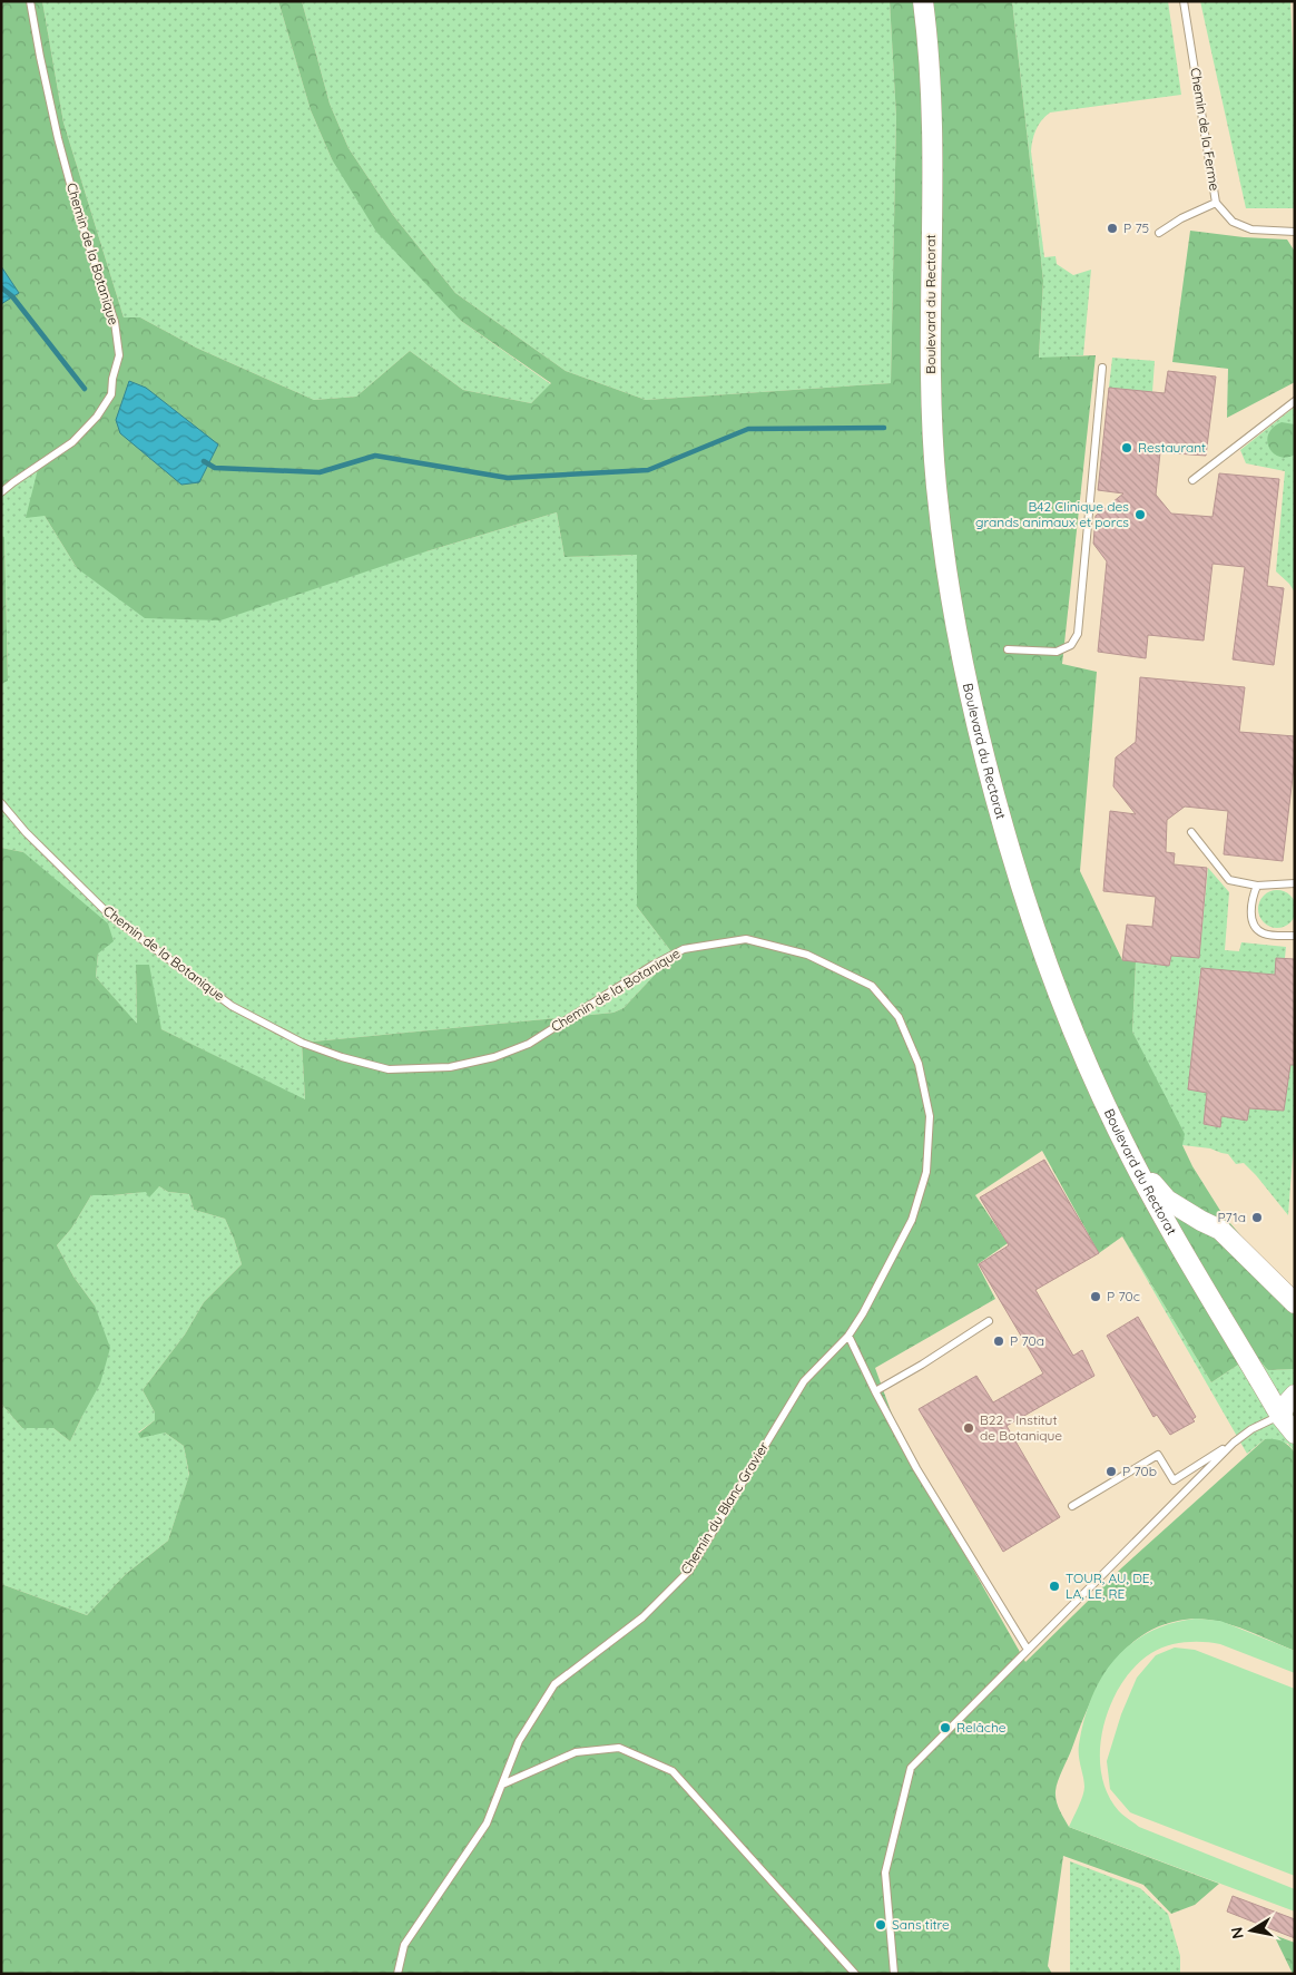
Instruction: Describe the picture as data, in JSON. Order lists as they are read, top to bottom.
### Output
{
  "streets": {
    "main road": ["Boulevard du Rectorat"],
    "lane": ["Chemin de la Ferme", "Chemin de la Botanique", "Chemin du Blanc Gravier"]
  },
  "crossings": [
    ["Chemin de la Botanique", "Chemin du Blanc Gravier"]
  ],
  "places": [
    "P 75",
    "Restaurant",
    "B42 Clinique des grands animaux et porcs",
    "P71a",
    "P 70c",
    "P 70a",
    "B22 - Institut de Botanique",
    "P 70b",
    "TOUR, AU, DE, LA, LE, RE",
    "Relâche",
    "Sans titre"
  ],
  "north": "left"
}
